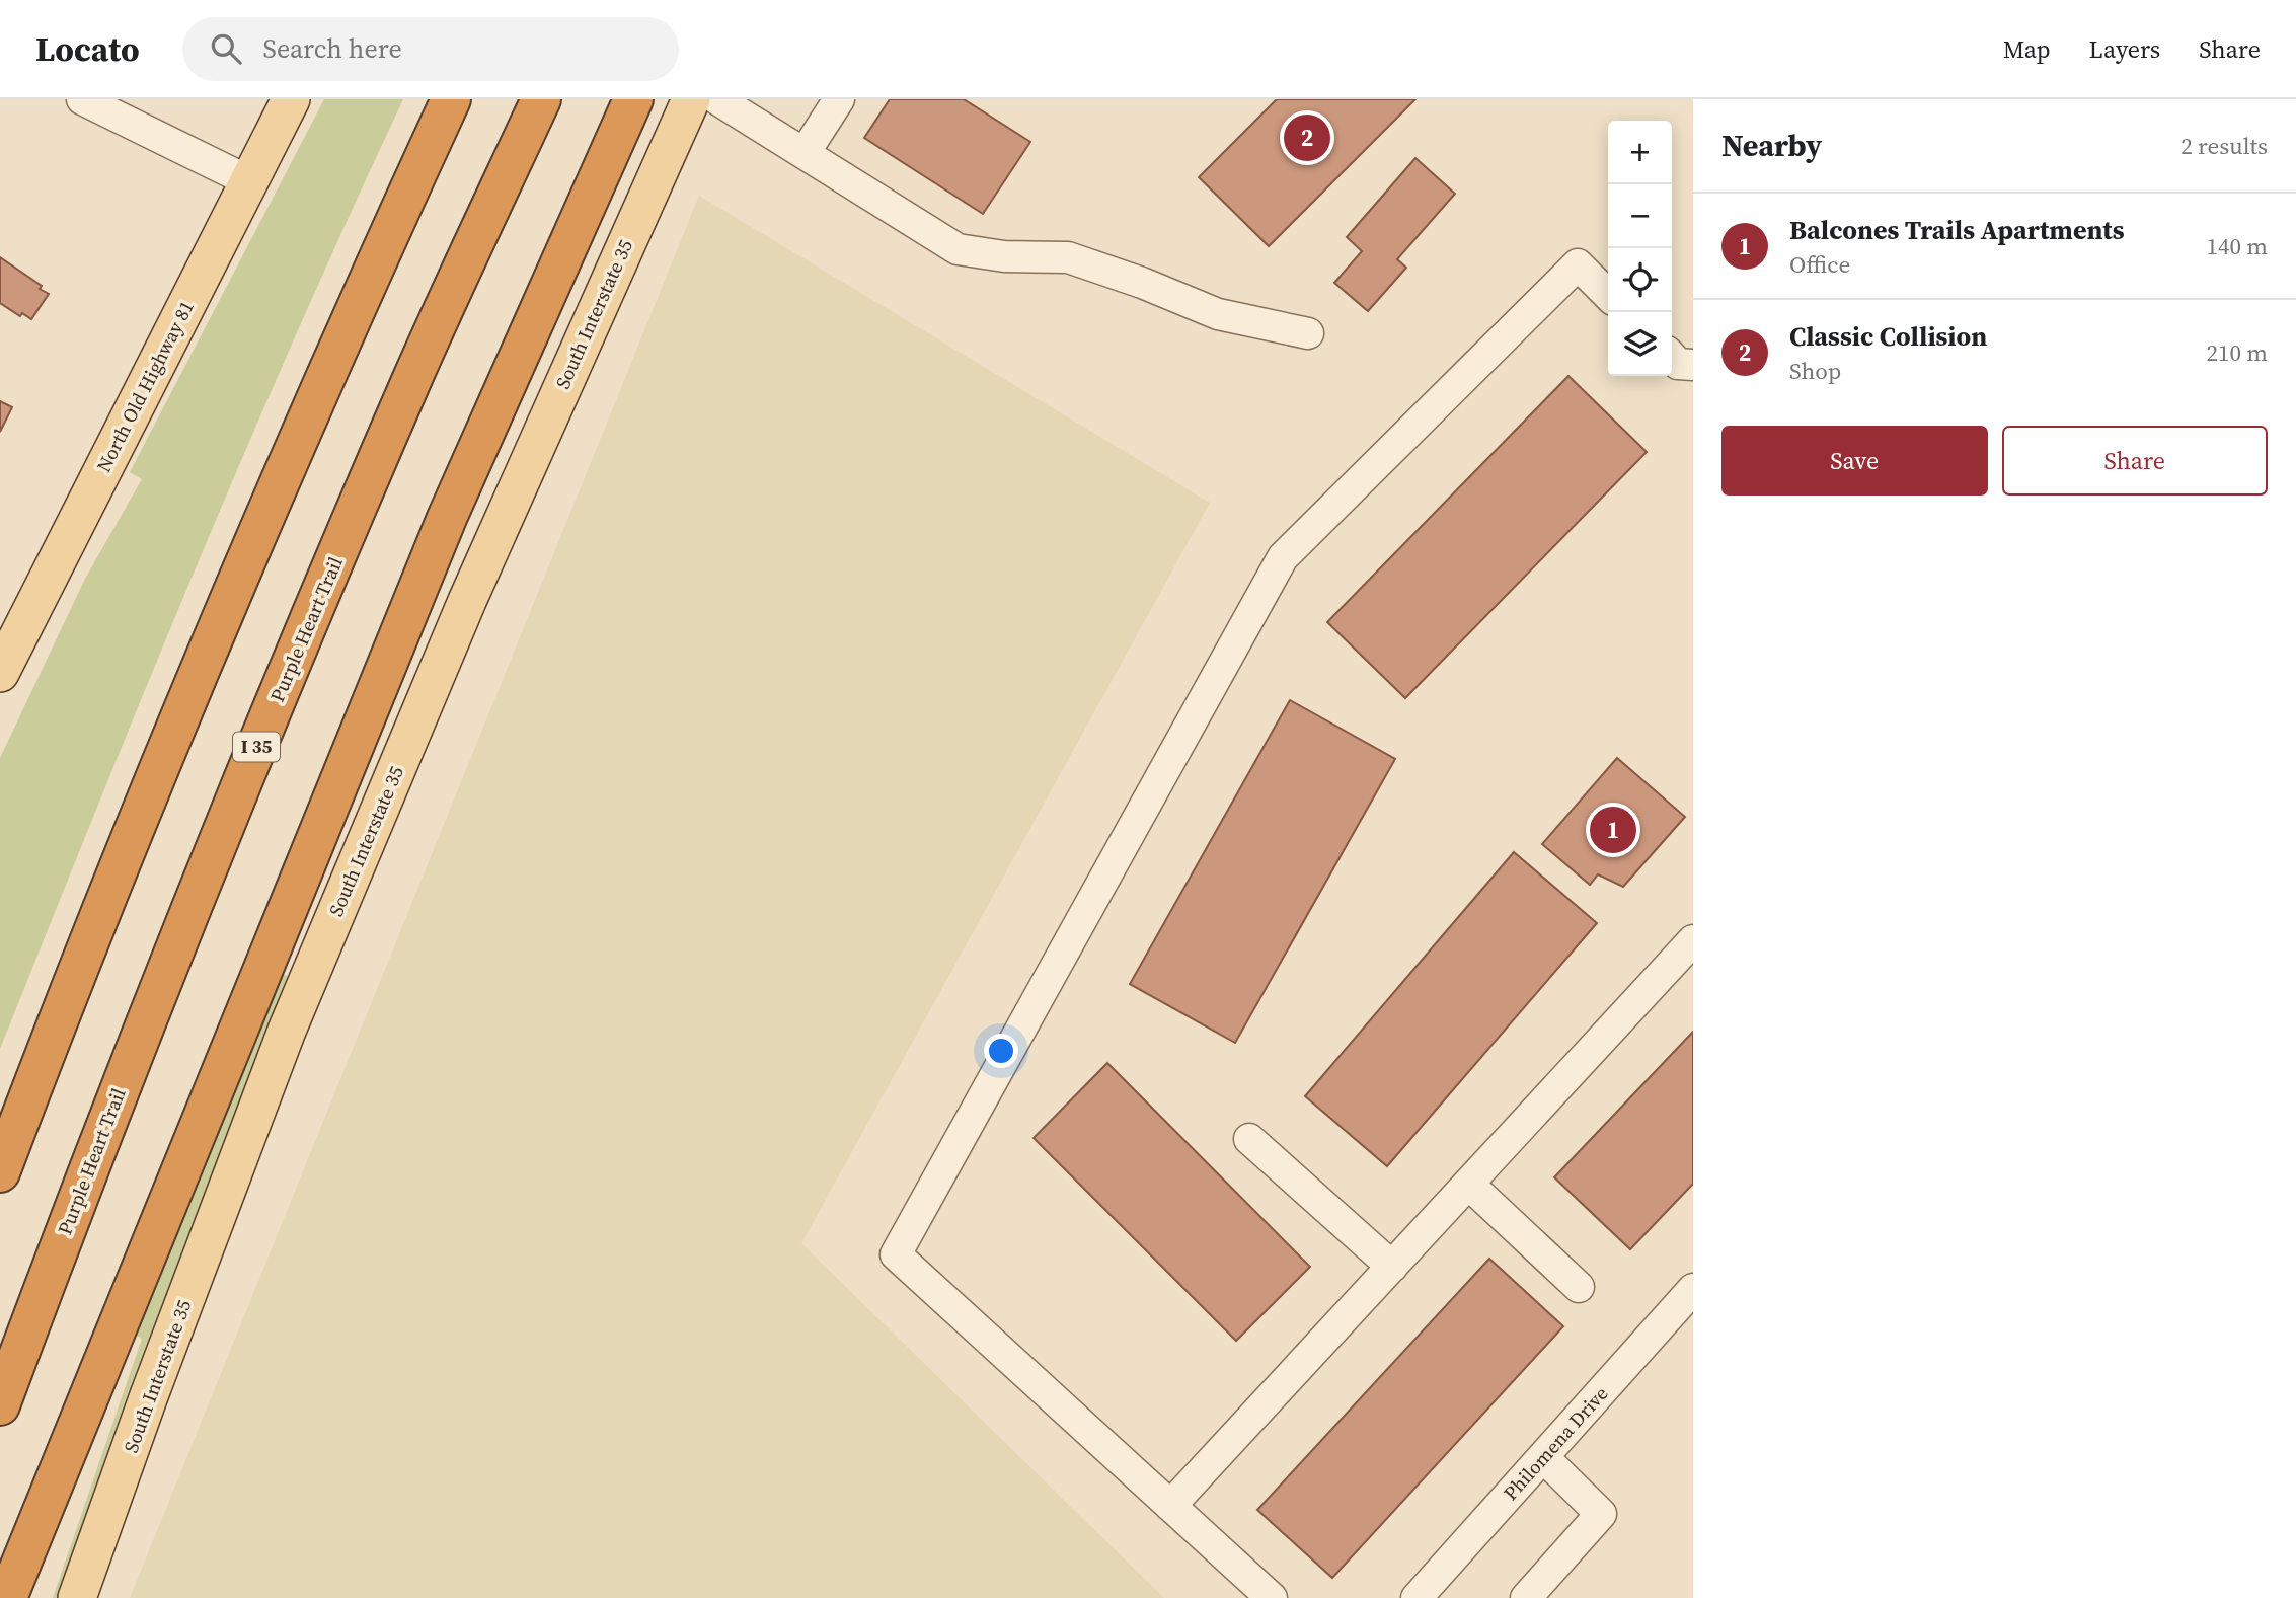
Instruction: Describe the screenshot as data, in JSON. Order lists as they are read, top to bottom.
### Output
{
  "streets": {
    "highway": ["Purple Heart Trail", "I 35"],
    "main road": ["South Interstate 35", "North Old Highway 81"],
    "street": ["Philomena Drive"]
  },
  "page": {
    "header": "Locato",
    "search": "Search here",
    "nav": ["Map", "Layers", "Share"],
    "heading": ["Nearby", "2 results"],
    "pins": ["2", "1"],
    "map_buttons": ["+", "−"],
    "list": [
      {
        "mark": "1",
        "name": "Balcones Trails Apartments",
        "note": "Office",
        "value": "140 m"
      },
      {
        "mark": "2",
        "name": "Classic Collision",
        "note": "Shop",
        "value": "210 m"
      }
    ],
    "buttons": ["Save", "Share"]
  }
}
